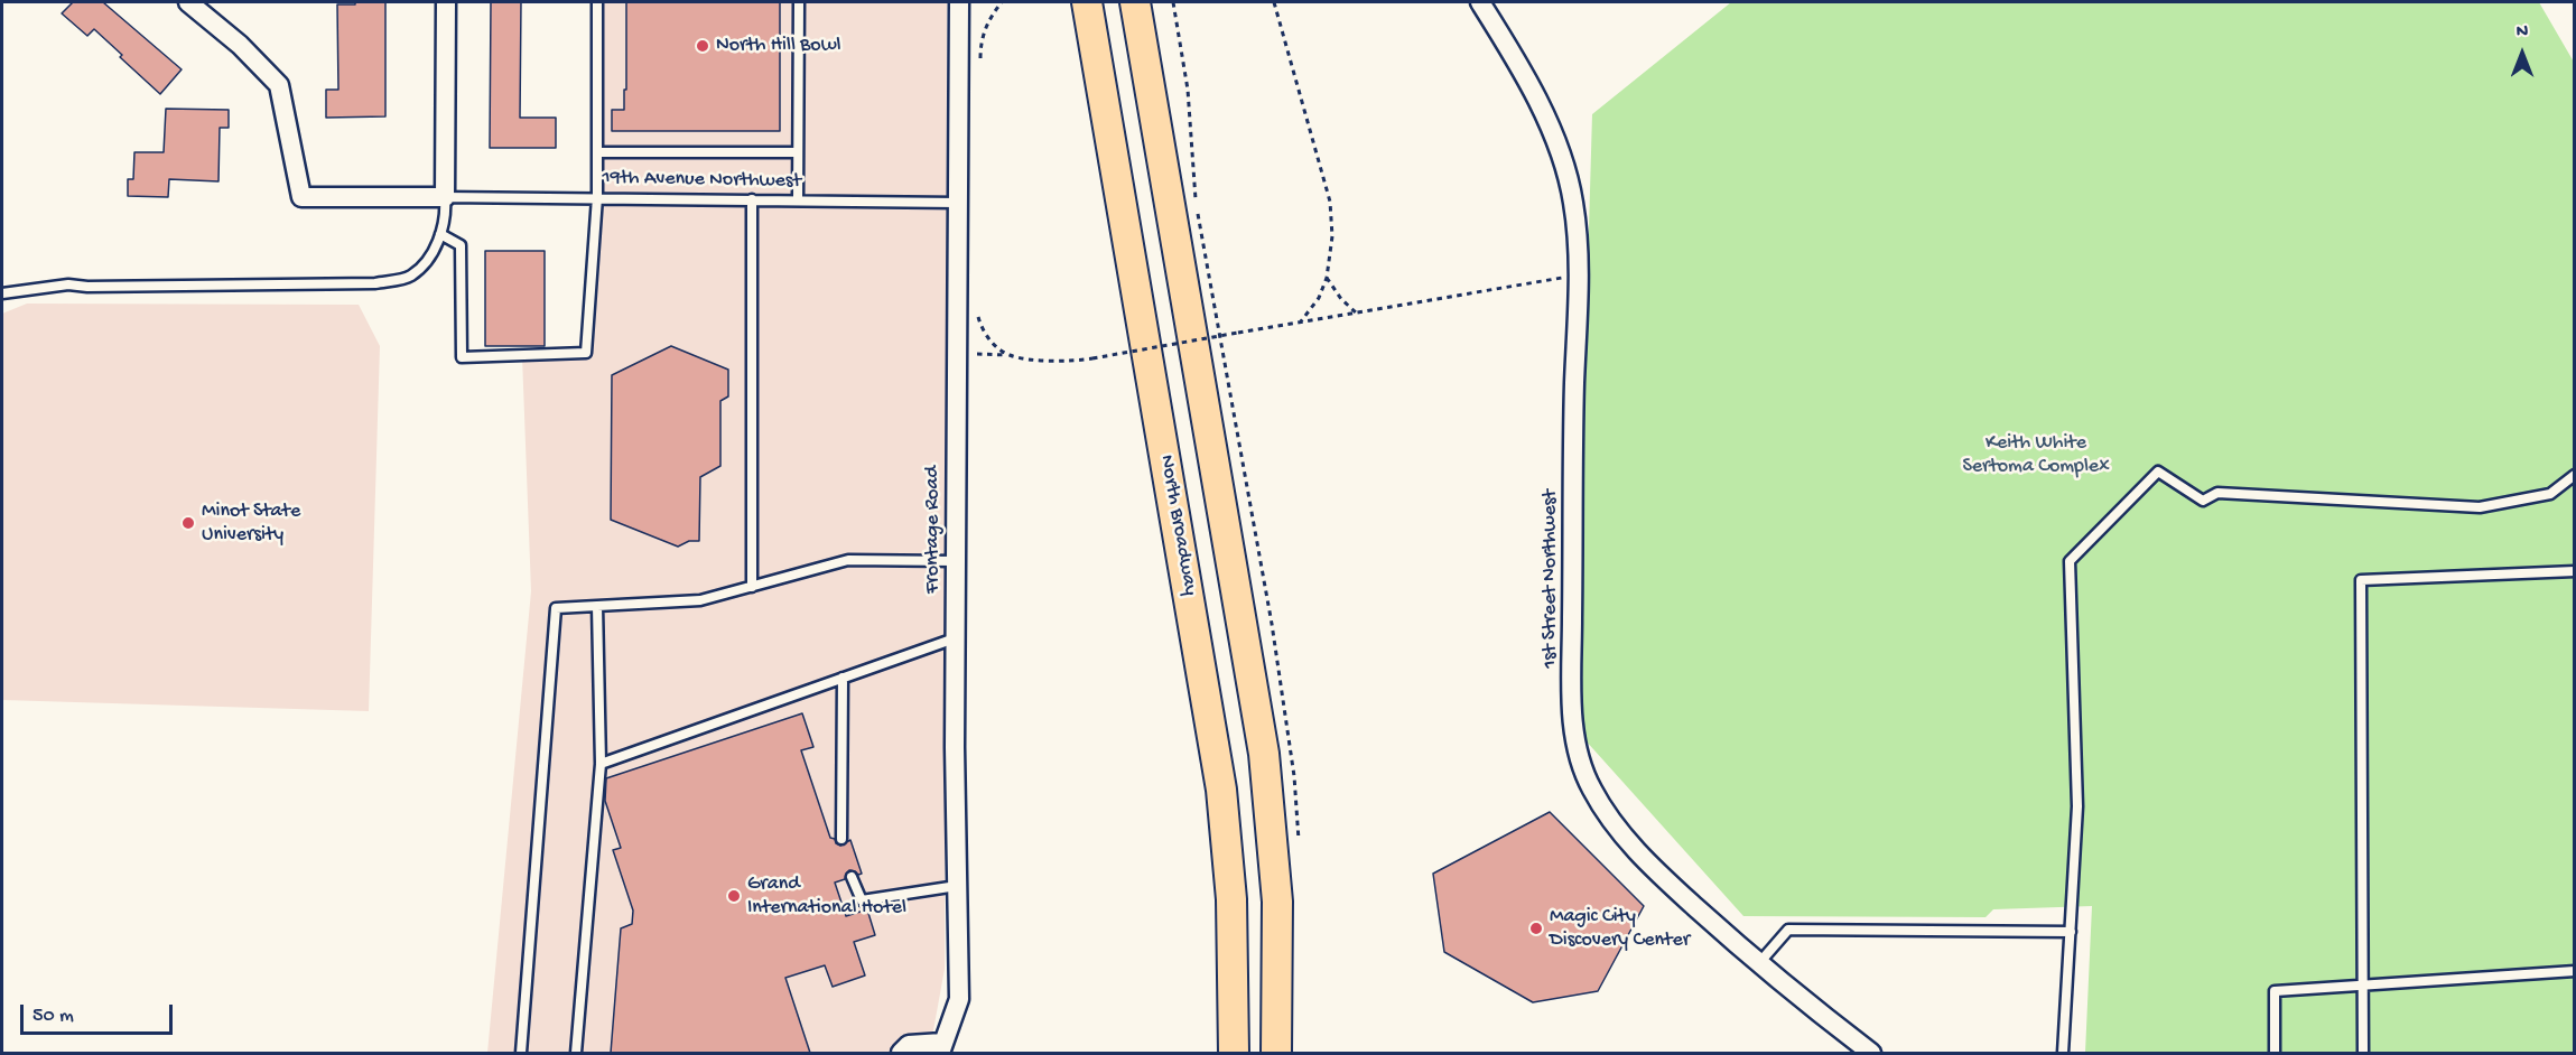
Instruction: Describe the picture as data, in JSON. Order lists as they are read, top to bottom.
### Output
{
  "streets": {
    "main road": ["North Broadway"],
    "street": ["Frontage Road", "1st Street Northwest"],
    "lane": ["19th Avenue Northwest"]
  },
  "crossings": [
    ["19th Avenue Northwest", "Frontage Road"]
  ],
  "parks": ["Keith White Sertoma Complex"],
  "places": [
    "North Hill Bowl",
    "Minot State University",
    "Grand International Hotel",
    "Magic City Discovery Center"
  ],
  "scale_bar": "50 m",
  "north": "top"
}
